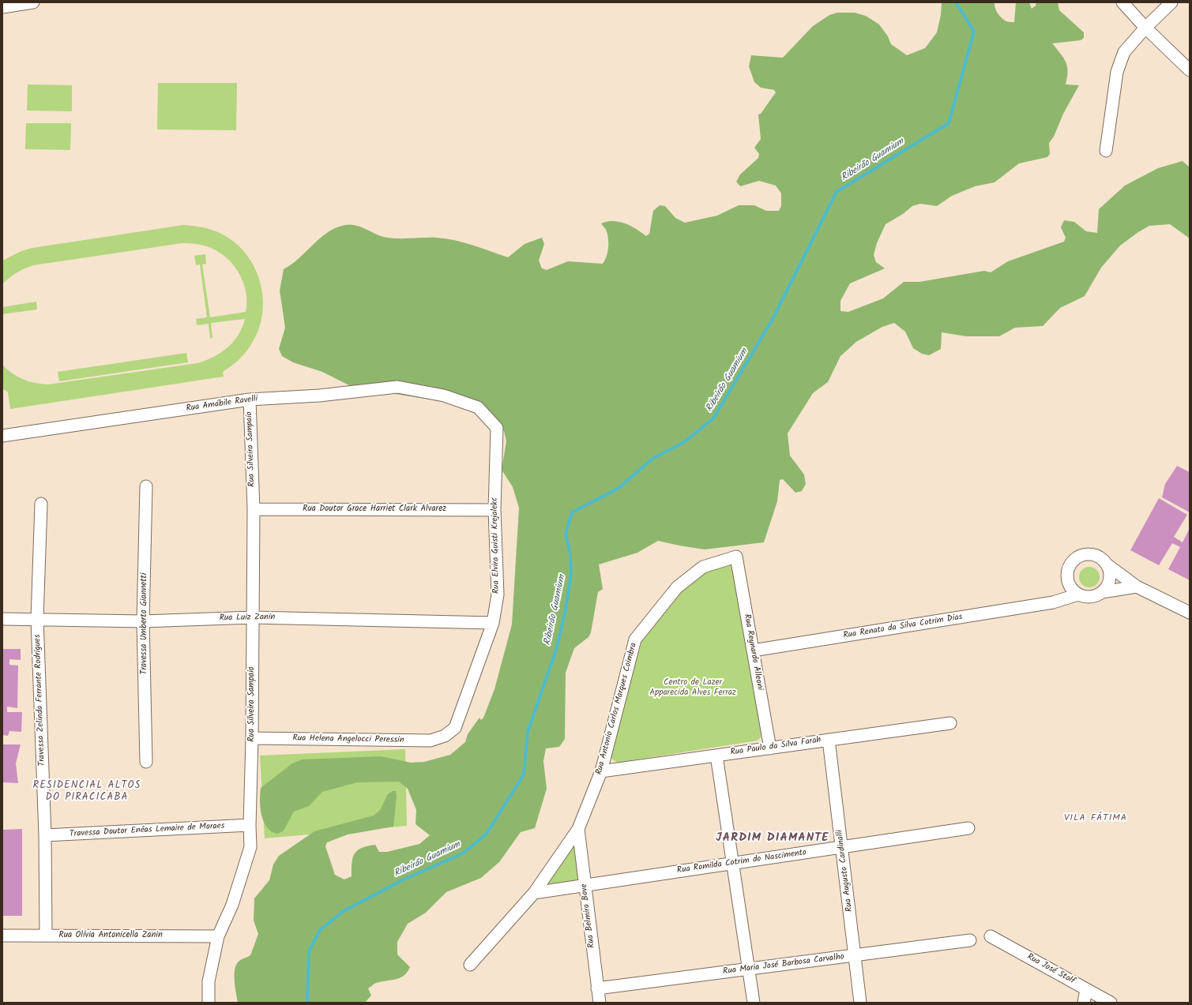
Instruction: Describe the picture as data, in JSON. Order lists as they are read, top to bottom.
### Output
{
  "streets": {
    "street": [
      "Rua Amábile Ravelli",
      "Rua Silveira Sampaio",
      "Rua Doutor Grace Harriet Clark Alvarez",
      "Rua Elvira Guisti Krejalekc",
      "Rua Luiz Zanin",
      "Travessa Umberto Giannetti",
      "Rua Renato da Silva Cotrim Dias",
      "Rua Reynardo Alleoni",
      "Travessa Zelinda Ferrante Rodrigues",
      "Rua Antonio Carlos Marques Coimbra",
      "Rua Helena Angelocci Peressin",
      "Rua Paulo da Silva Farah",
      "Travessa Doutor Enéas Lemaire de Moraes",
      "Rua Romilda Cotrim do Nascimento",
      "Rua Augusto Cardinalli",
      "Rua Belmiro Bove",
      "Rua Olívia Antonicella Zanin",
      "Rua Maria José Barbosa Carvalho",
      "Rua José Stolf"
    ]
  },
  "crossings": [
    ["Rua Amábile Ravelli", "Rua Silveira Sampaio"],
    ["Rua Amábile Ravelli", "Rua Elvira Guisti Krejalekc"],
    ["Rua Silveira Sampaio", "Rua Doutor Grace Harriet Clark Alvarez"],
    ["Rua Silveira Sampaio", "Rua Luiz Zanin"],
    ["Rua Silveira Sampaio", "Rua Helena Angelocci Peressin"],
    ["Rua Silveira Sampaio", "Travessa Doutor Enéas Lemaire de Moraes"],
    ["Rua Silveira Sampaio", "Rua Olívia Antonicella Zanin"],
    ["Rua Doutor Grace Harriet Clark Alvarez", "Rua Elvira Guisti Krejalekc"],
    ["Rua Elvira Guisti Krejalekc", "Rua Luiz Zanin"],
    ["Rua Elvira Guisti Krejalekc", "Rua Helena Angelocci Peressin"],
    ["Rua Luiz Zanin", "Travessa Umberto Giannetti"],
    ["Rua Luiz Zanin", "Travessa Zelinda Ferrante Rodrigues"],
    ["Rua Renato da Silva Cotrim Dias", "Rua Reynardo Alleoni"],
    ["Rua Reynardo Alleoni", "Rua Antonio Carlos Marques Coimbra"],
    ["Rua Reynardo Alleoni", "Rua Paulo da Silva Farah"],
    ["Travessa Zelinda Ferrante Rodrigues", "Travessa Doutor Enéas Lemaire de Moraes"],
    ["Travessa Zelinda Ferrante Rodrigues", "Rua Olívia Antonicella Zanin"],
    ["Rua Antonio Carlos Marques Coimbra", "Rua Paulo da Silva Farah"],
    ["Rua Antonio Carlos Marques Coimbra", "Rua Romilda Cotrim do Nascimento"],
    ["Rua Antonio Carlos Marques Coimbra", "Rua Belmiro Bove"],
    ["Rua Paulo da Silva Farah", "Rua Augusto Cardinalli"],
    ["Rua Romilda Cotrim do Nascimento", "Rua Augusto Cardinalli"],
    ["Rua Romilda Cotrim do Nascimento", "Rua Belmiro Bove"],
    ["Rua Augusto Cardinalli", "Rua Maria José Barbosa Carvalho"],
    ["Rua Belmiro Bove", "Rua Maria José Barbosa Carvalho"]
  ],
  "districts": ["RESIDENCIAL ALTOS DO PIRACICABA", "VILA FÁTIMA", "JARDIM DIAMANTE"],
  "water": ["Ribeirão Guamium"],
  "parks": ["Centro de Lazer Apparecida Alves Ferraz"]
}
